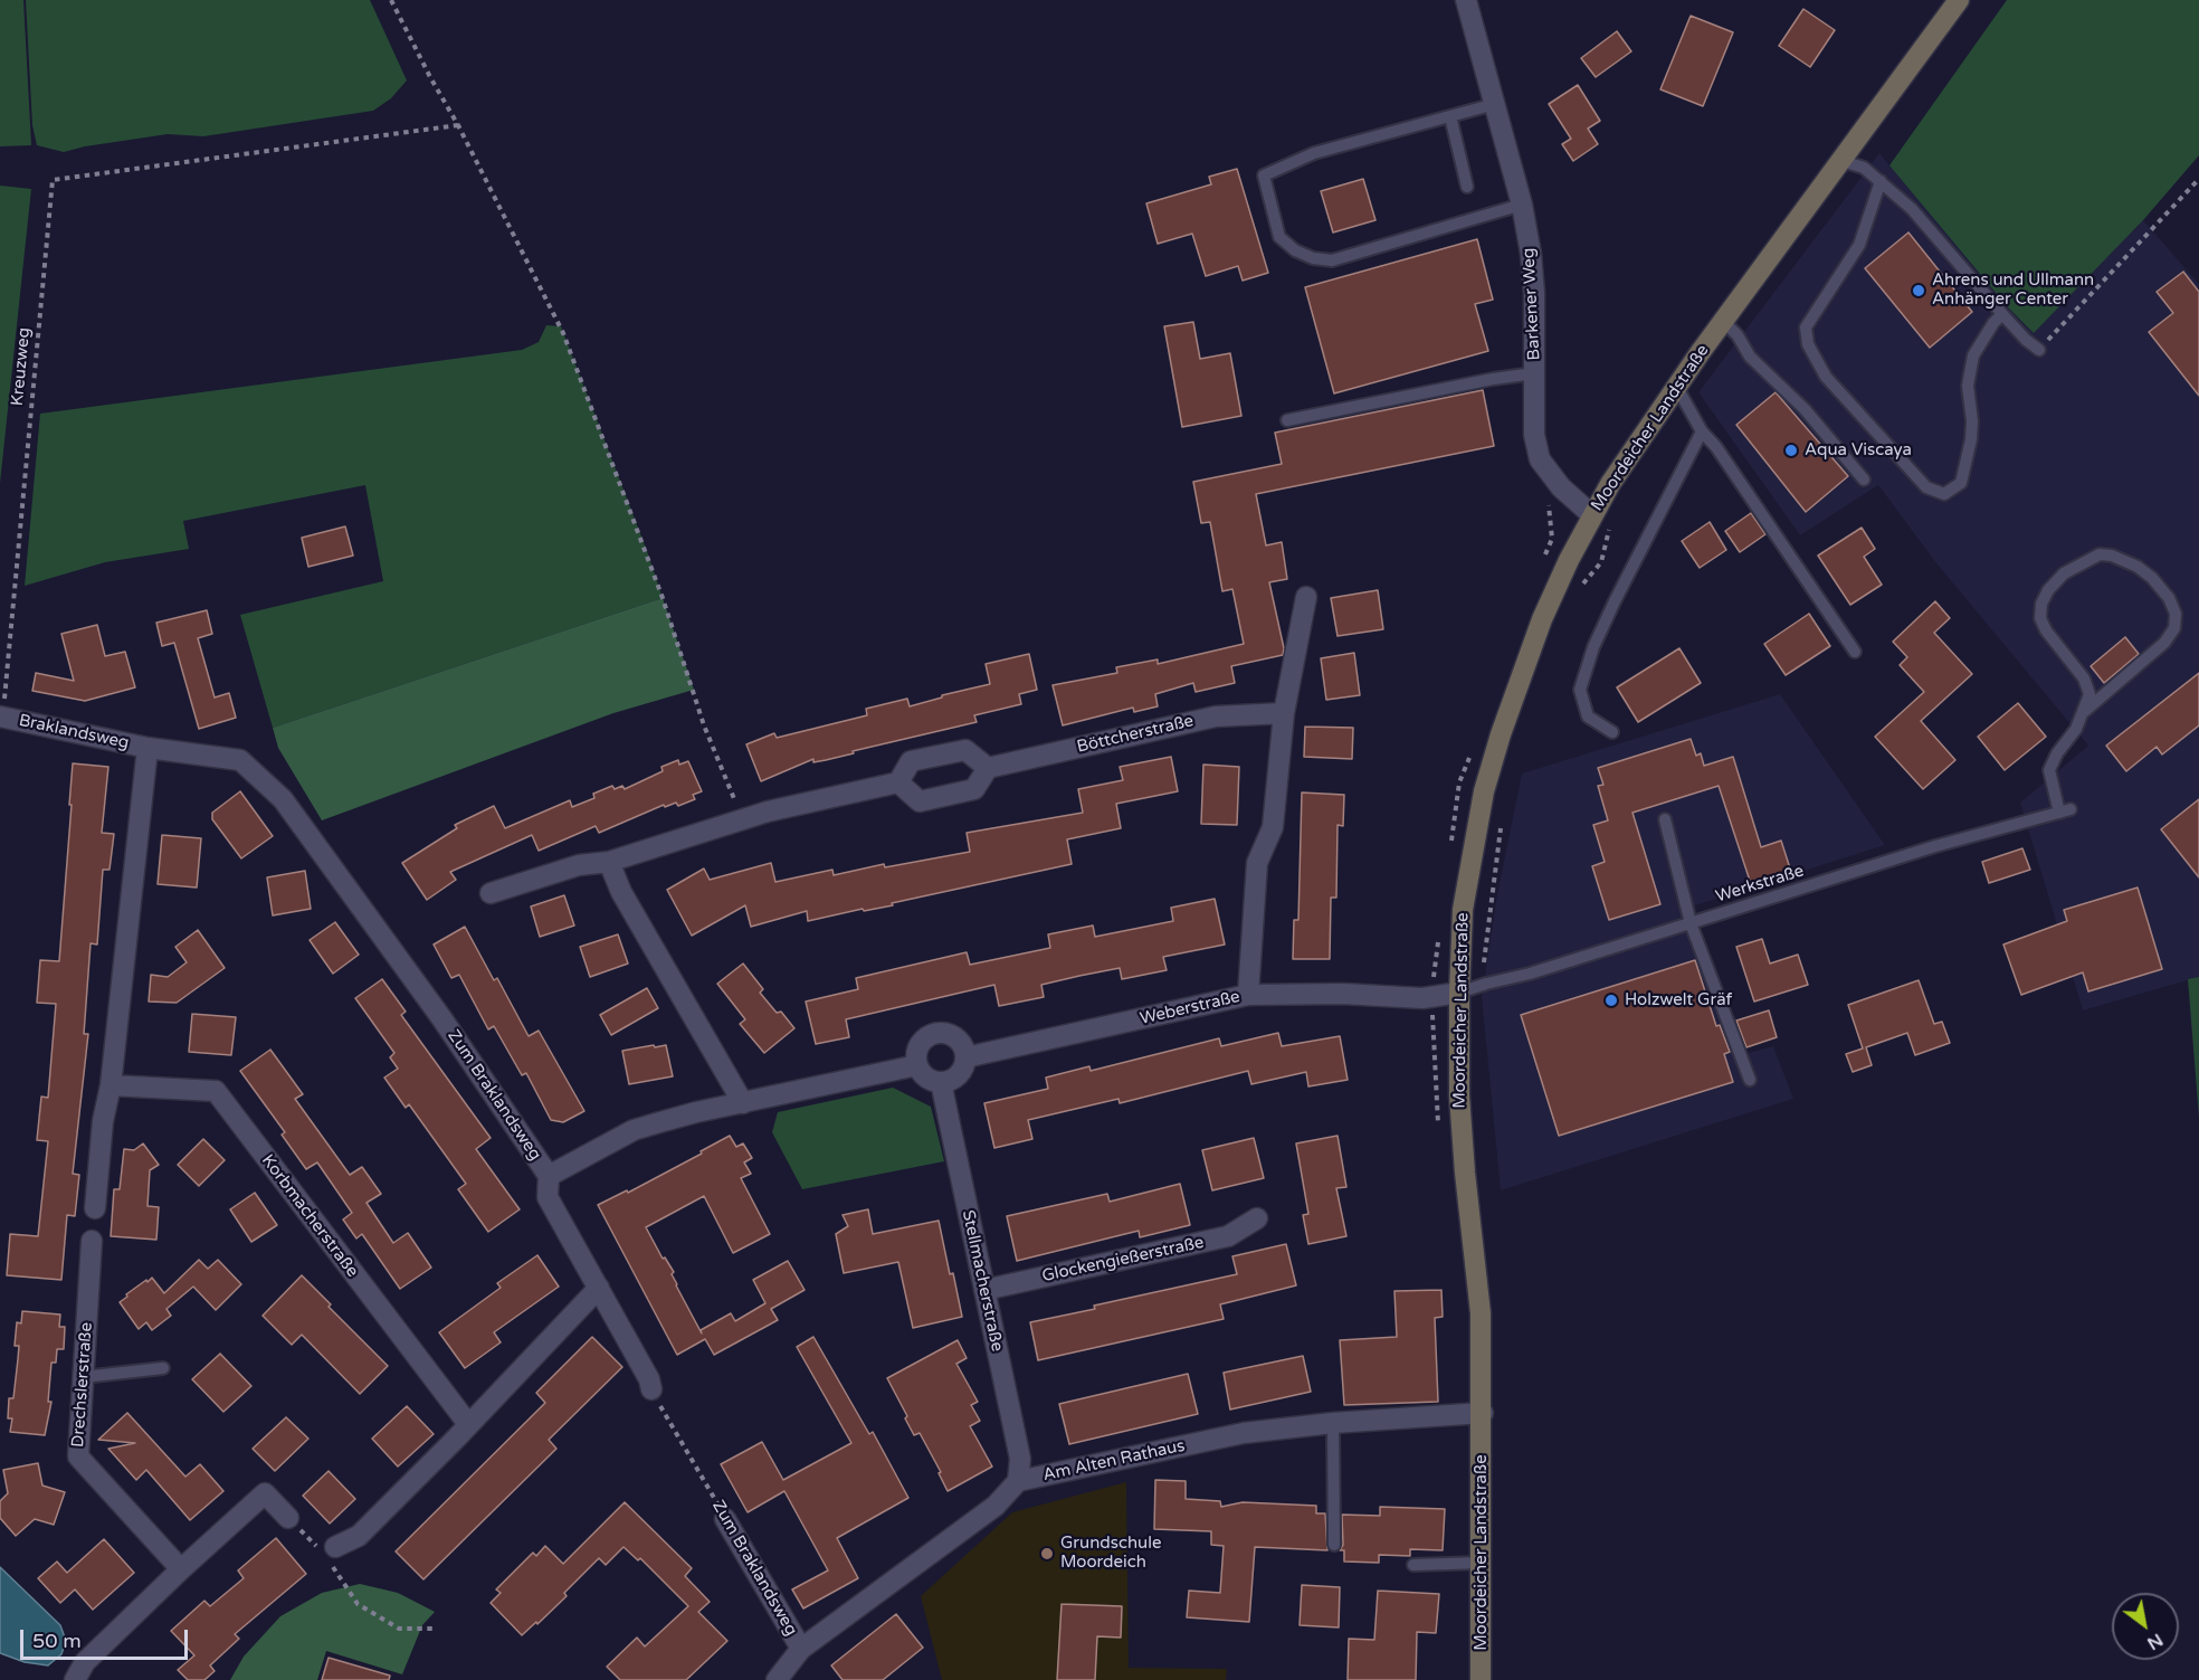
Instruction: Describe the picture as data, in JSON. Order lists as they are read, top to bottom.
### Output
{
  "streets": {
    "main road": ["Moordeicher Landstraße"],
    "street": [
      "Barkener Weg",
      "Braklandsweg",
      "Böttcherstraße",
      "Weberstraße",
      "Zum Braklandsweg",
      "Korbmacherstraße",
      "Glockengießerstraße",
      "Stellmacherstraße",
      "Drechslerstraße",
      "Am Alten Rathaus"
    ],
    "lane": ["Werkstraße"],
    "path": ["Kreuzweg"]
  },
  "crossings": [
    ["Barkener Weg", "Moordeicher Landstraße"],
    ["Kreuzweg", "Braklandsweg"],
    ["Moordeicher Landstraße", "Werkstraße"],
    ["Moordeicher Landstraße", "Weberstraße"],
    ["Moordeicher Landstraße", "Am Alten Rathaus"],
    ["Braklandsweg", "Zum Braklandsweg"],
    ["Werkstraße", "Weberstraße"],
    ["Weberstraße", "Stellmacherstraße"],
    ["Glockengießerstraße", "Stellmacherstraße"],
    ["Stellmacherstraße", "Am Alten Rathaus"]
  ],
  "places": [
    "Ahrens und Ullmann Anhänger Center",
    "Aqua Viscaya",
    "Holzwelt Gräf",
    "Grundschule Moordeich"
  ],
  "scale_bar": "50 m",
  "north": "bottom right"
}
